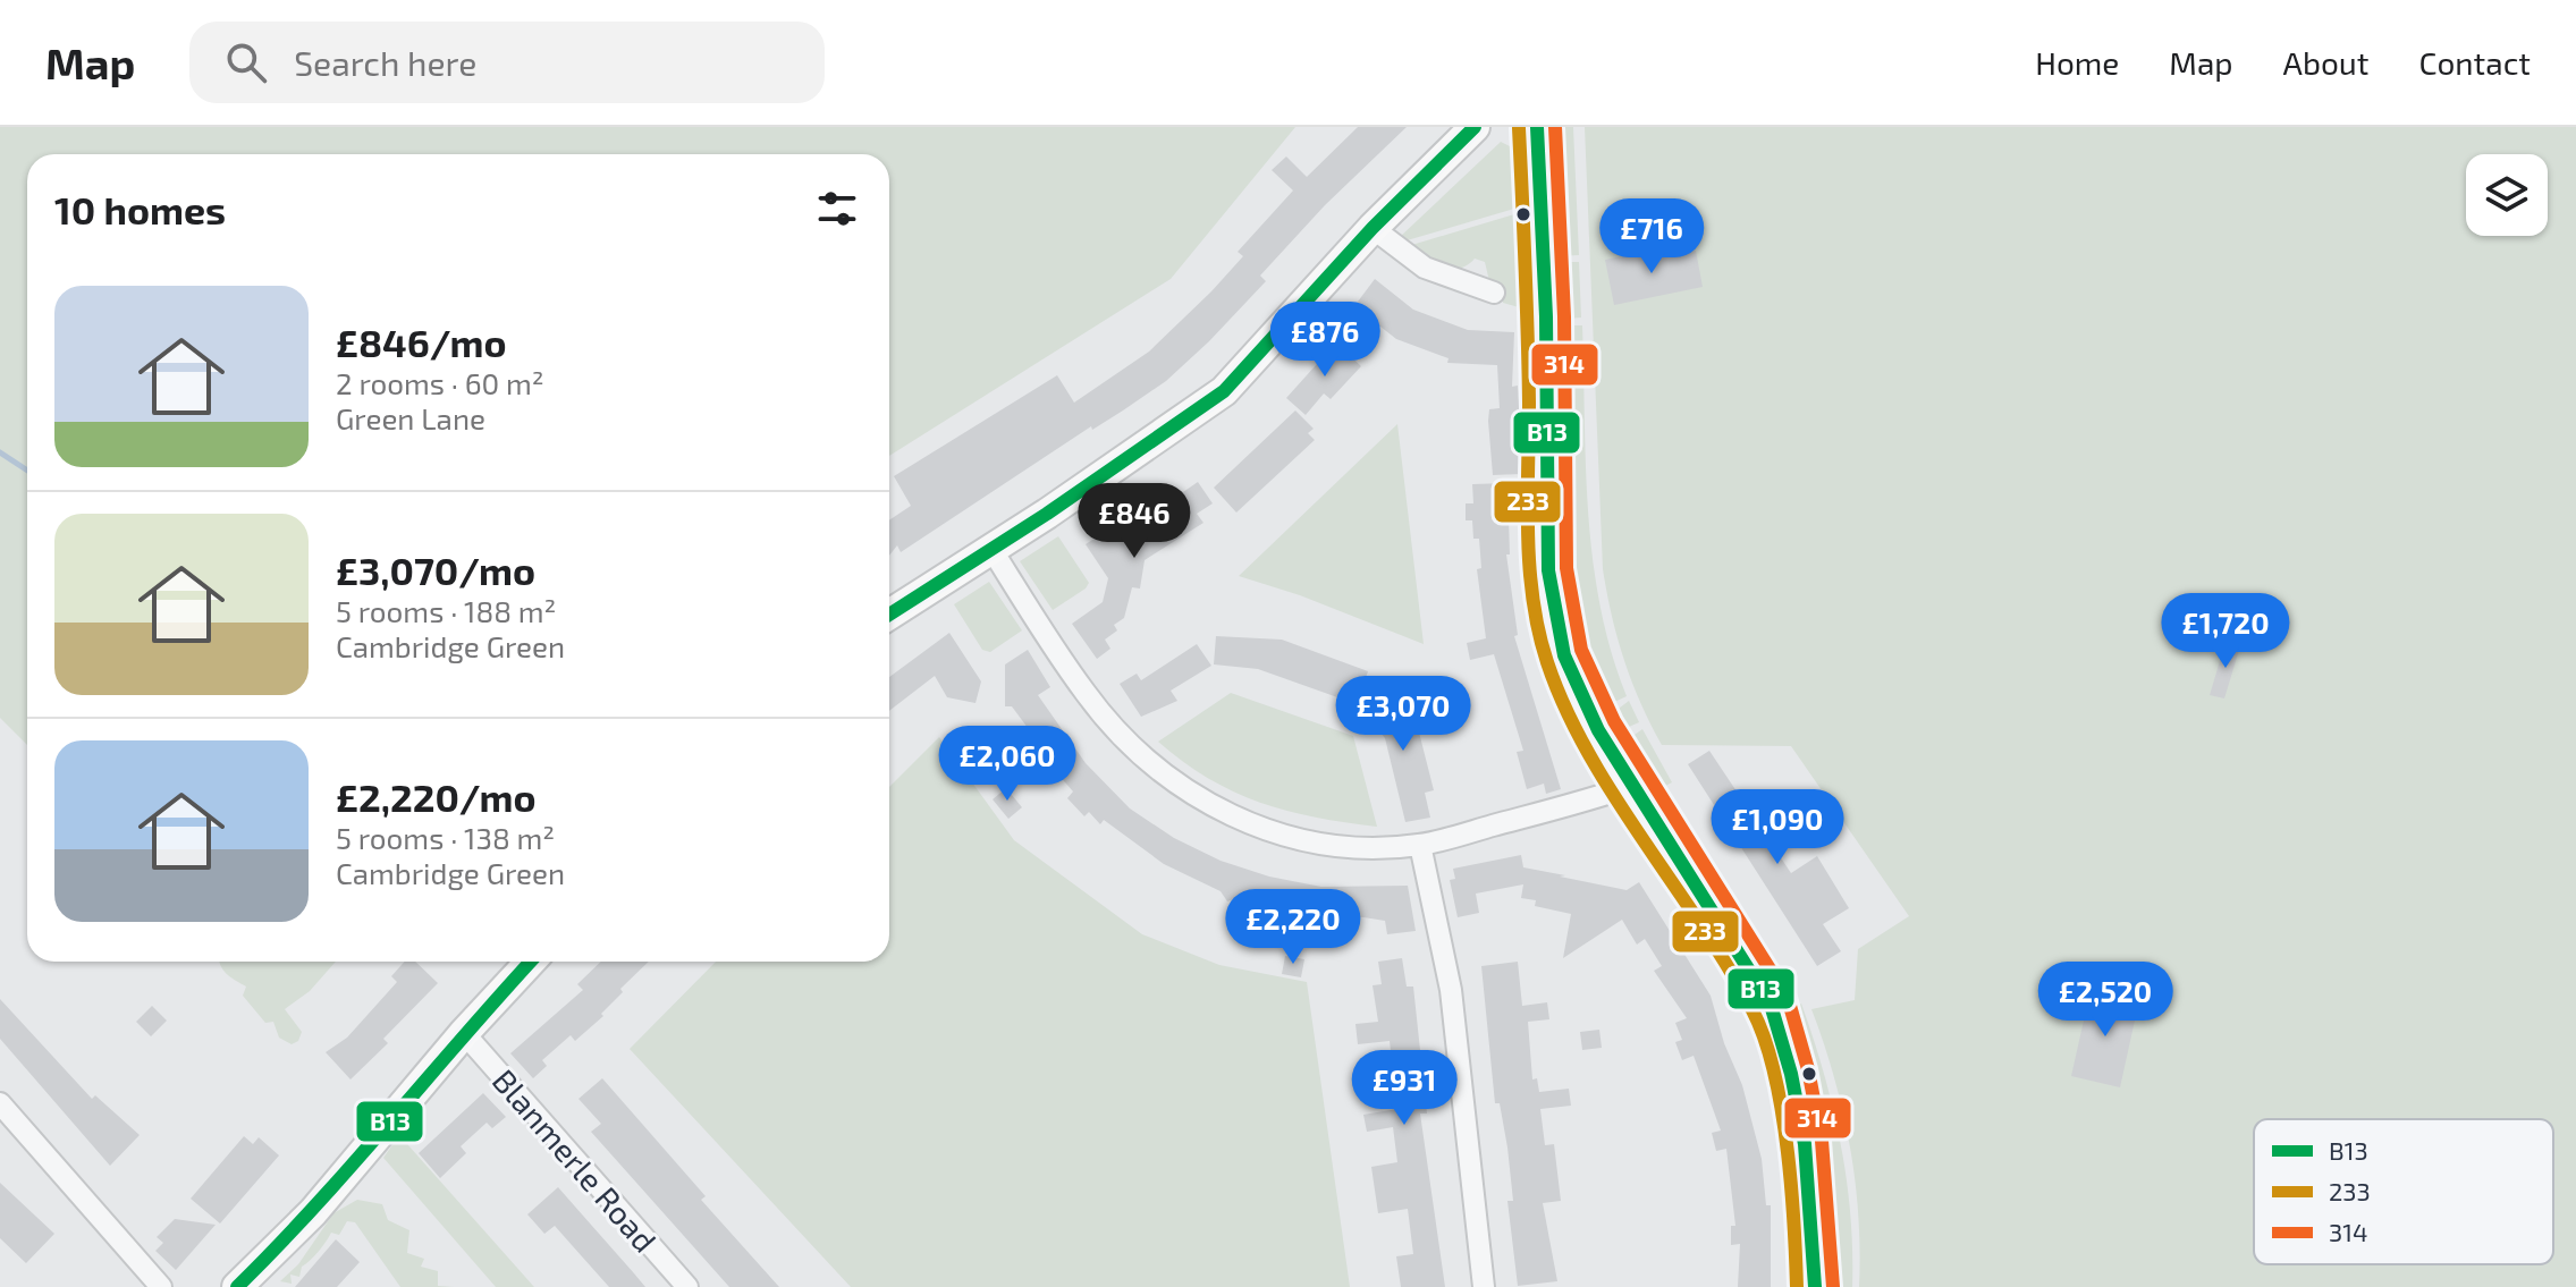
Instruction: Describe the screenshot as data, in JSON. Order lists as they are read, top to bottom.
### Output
{
  "streets": {
    "street": ["Blanmerle Road"]
  },
  "lines": ["transit line B13", "transit line 314", "transit line 233"],
  "legend": ["B13", "233", "314"],
  "page": {
    "header": "Map",
    "search": "Search here",
    "nav": [
      "Home",
      "Map",
      "About",
      "Contact"
    ],
    "heading": "10 homes",
    "price": [
      "£716",
      "£876",
      "£846",
      "£1,720",
      "£3,070",
      "£2,060",
      "£1,090",
      "£2,220",
      "£2,520",
      "£931"
    ],
    "list": [
      {
        "name": "£846/mo",
        "note": "2 rooms · 60 m² · Green Lane"
      },
      {
        "name": "£3,070/mo",
        "note": "5 rooms · 188 m² · Cambridge Green"
      },
      {
        "name": "£2,220/mo",
        "note": "5 rooms · 138 m² · Cambridge Green"
      }
    ]
  }
}
